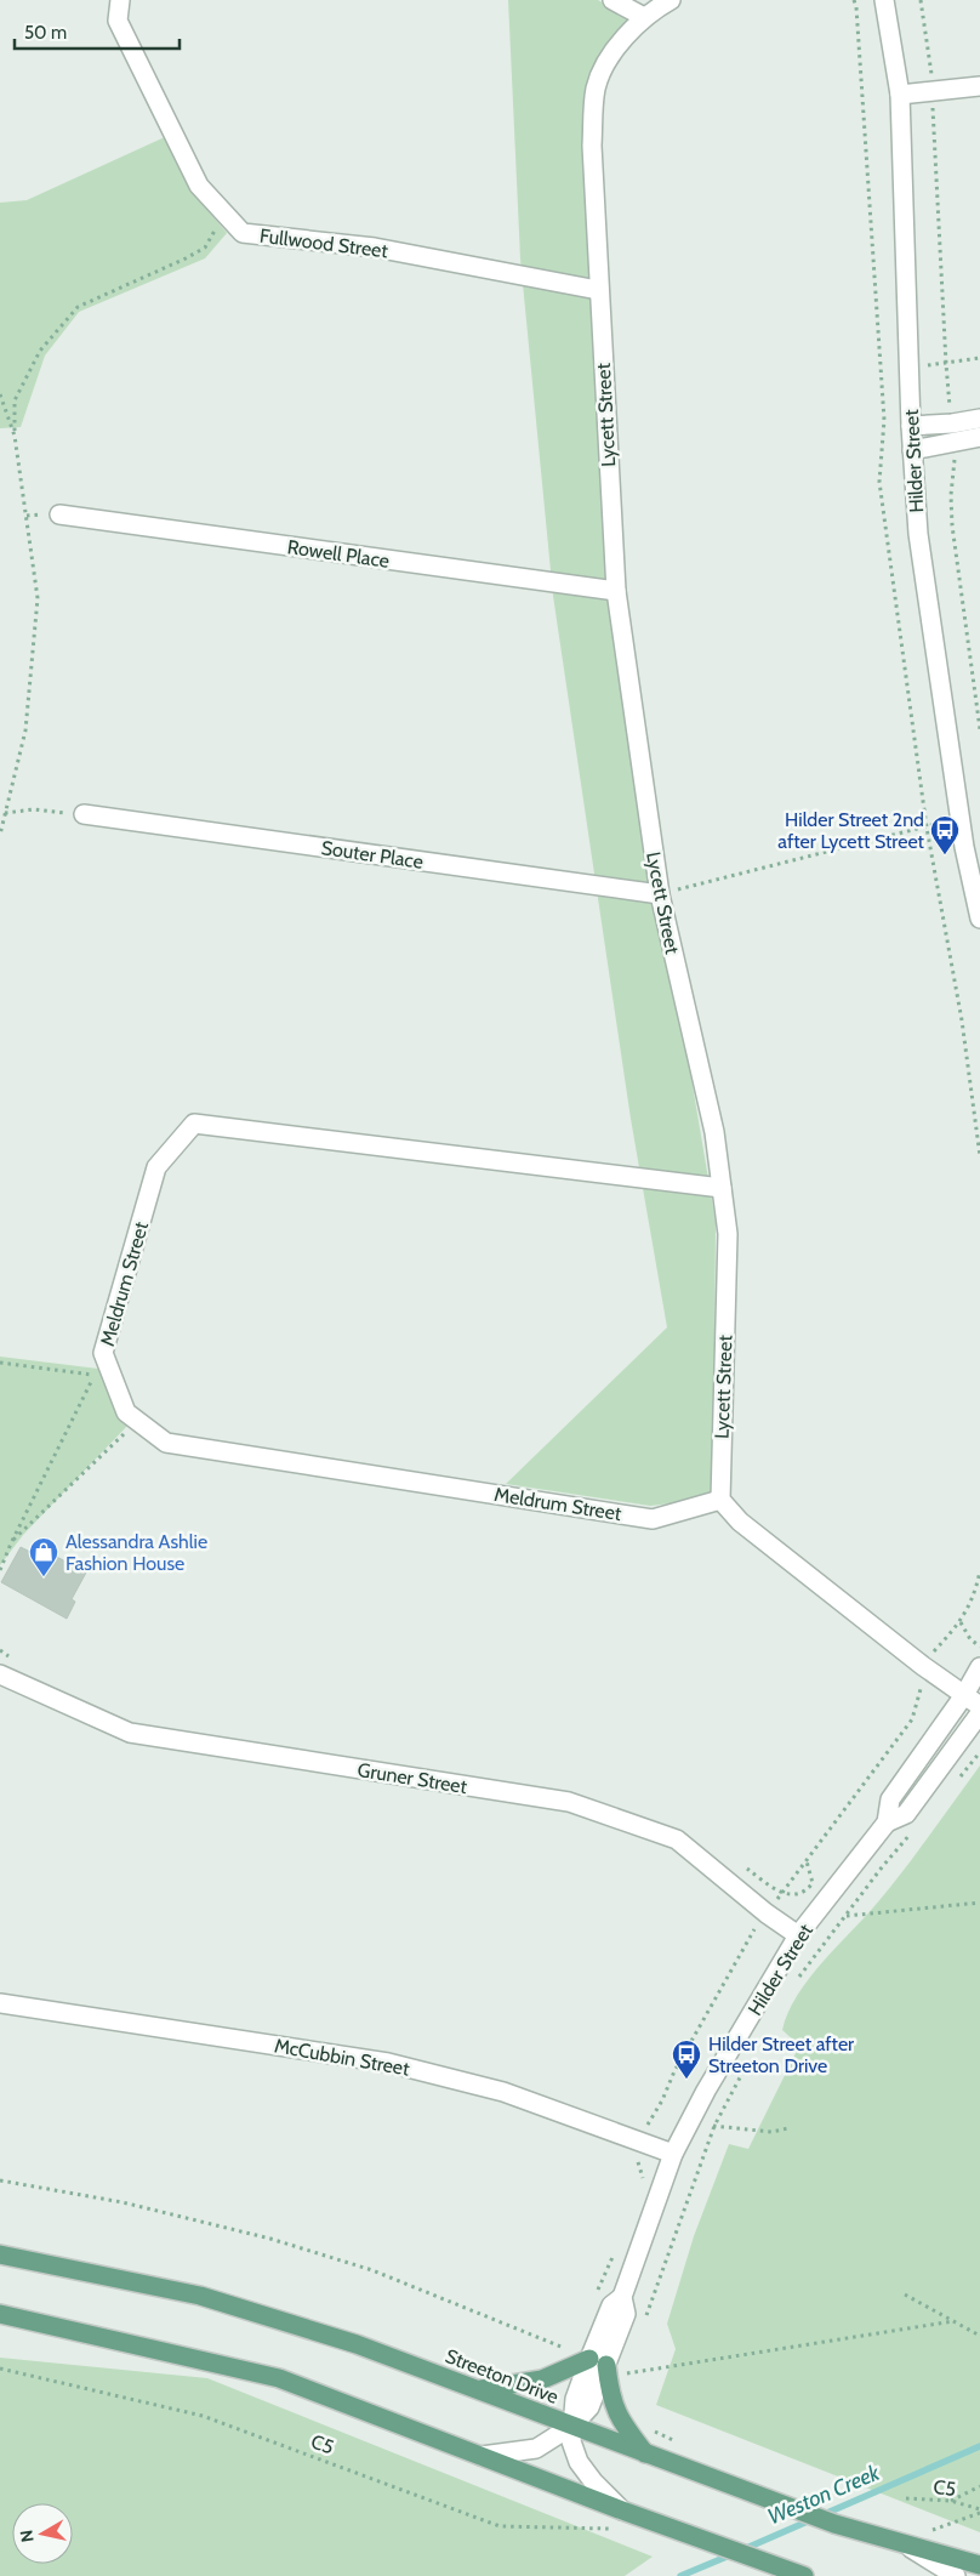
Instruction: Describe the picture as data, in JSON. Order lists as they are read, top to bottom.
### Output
{
  "streets": {
    "main road": ["Streeton Drive"],
    "street": [
      "Fullwood Street",
      "Lycett Street",
      "Hilder Street",
      "Rowell Place",
      "Souter Place",
      "Meldrum Street",
      "Gruner Street",
      "McCubbin Street"
    ],
    "path": ["C5"]
  },
  "crossings": [
    ["Fullwood Street", "Lycett Street"],
    ["Lycett Street", "Rowell Place"],
    ["Lycett Street", "Souter Place"],
    ["Lycett Street", "Meldrum Street"],
    ["Hilder Street", "Gruner Street"],
    ["Hilder Street", "McCubbin Street"],
    ["Hilder Street", "Streeton Drive"]
  ],
  "water": ["Weston Creek"],
  "places": {
    "bus stop": ["Hilder Street 2nd after Lycett Street", "Hilder Street after Streeton Drive"],
    "shop": ["Alessandra Ashlie Fashion House"]
  },
  "scale_bar": "50 m",
  "north": "left"
}
